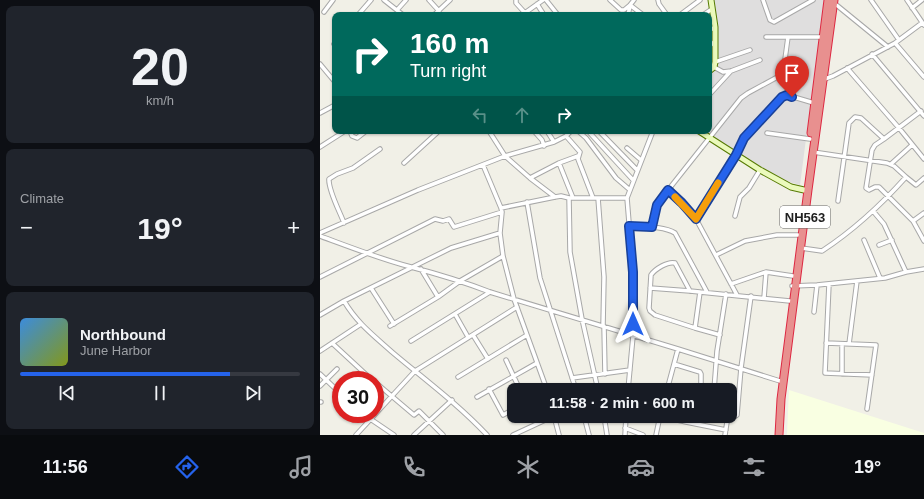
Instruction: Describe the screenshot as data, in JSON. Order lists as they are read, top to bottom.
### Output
{
  "streets": {
    "highway": ["NH563"]
  },
  "page": {
    "tile": [
      ["20", "km/h"],
      "Climate"
    ],
    "turn": ["160 m", "Turn right"],
    "heat": ["−", "19°", "+"],
    "song": ["Northbound", "June Harbor"],
    "limit": "30",
    "trip": "11:58 · 2 min · 600 m",
    "tabs": ["11:56", "19°"]
  }
}
